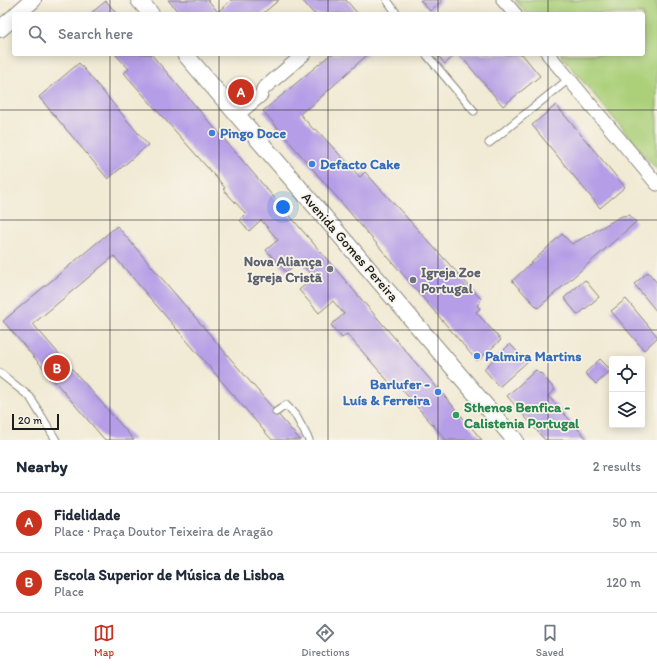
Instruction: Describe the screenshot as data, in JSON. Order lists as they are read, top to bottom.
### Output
{
  "streets": {
    "street": ["Avenida Gomes Pereira"]
  },
  "places": [
    "Pingo Doce",
    "Defacto Cake",
    "Nova Aliança Igreja Cristã",
    "Igreja Zoe Portugal",
    "Palmira Martins",
    "Barlufer - Luís & Ferreira",
    "Sthenos Benfica - Calistenia Portugal"
  ],
  "scale_bar": "20 m",
  "page": {
    "search": "Search here",
    "pins": ["A", "B"],
    "scale": "20 m",
    "heading": ["Nearby", "2 results"],
    "list": [
      {
        "mark": "A",
        "name": "Fidelidade",
        "note": "Place · Praça Doutor Teixeira de Aragão",
        "value": "50 m"
      },
      {
        "mark": "B",
        "name": "Escola Superior de Música de Lisboa",
        "note": "Place",
        "value": "120 m"
      }
    ],
    "nav": ["Map", "Directions", "Saved"]
  }
}
